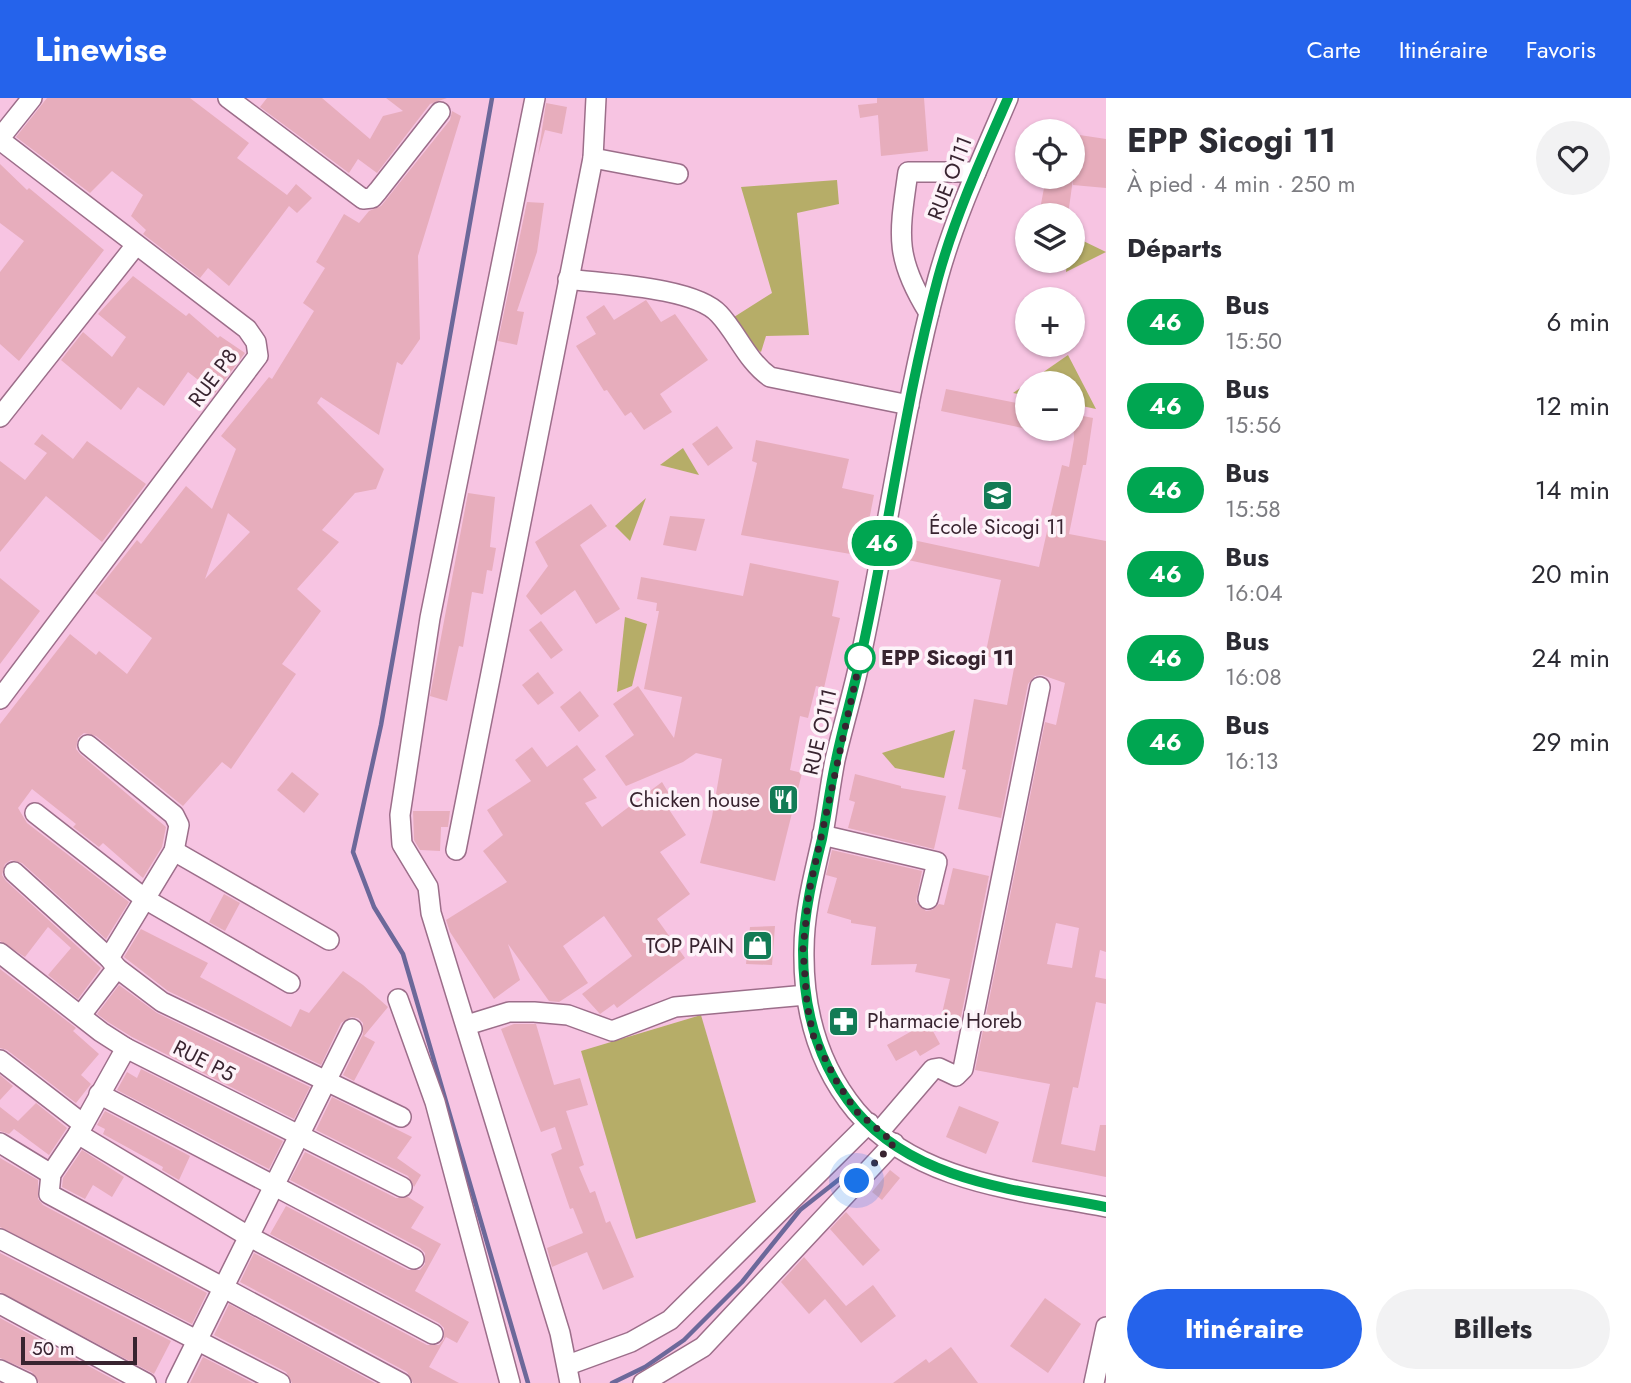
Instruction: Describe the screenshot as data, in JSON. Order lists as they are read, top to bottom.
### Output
{
  "streets": {
    "street": ["RUE O111", "RUE P8", "RUE P5"]
  },
  "places": {
    "school or university": ["École Sicogi 11"],
    "other": ["EPP Sicogi 11"],
    "restaurant": ["Chicken house"],
    "shop": ["TOP PAIN"],
    "pharmacy": ["Pharmacie Horeb"]
  },
  "lines": ["bus line 46"],
  "scale_bar": "50 m",
  "page": {
    "header": "Linewise",
    "nav": ["Carte", "Itinéraire", "Favoris"],
    "on_map": "46",
    "heading": [
      ["EPP Sicogi 11", "À pied · 4 min · 250 m"],
      "Départs"
    ],
    "map_buttons": ["+", "−"],
    "list": [
      {
        "mark": "46",
        "name": "Bus",
        "note": "15:50",
        "value": "6 min"
      },
      {
        "mark": "46",
        "name": "Bus",
        "note": "15:56",
        "value": "12 min"
      },
      {
        "mark": "46",
        "name": "Bus",
        "note": "15:58",
        "value": "14 min"
      },
      {
        "mark": "46",
        "name": "Bus",
        "note": "16:04",
        "value": "20 min"
      },
      {
        "mark": "46",
        "name": "Bus",
        "note": "16:08",
        "value": "24 min"
      },
      {
        "mark": "46",
        "name": "Bus",
        "note": "16:13",
        "value": "29 min"
      }
    ],
    "buttons": ["Itinéraire", "Billets"],
    "scale": "50 m"
  }
}
